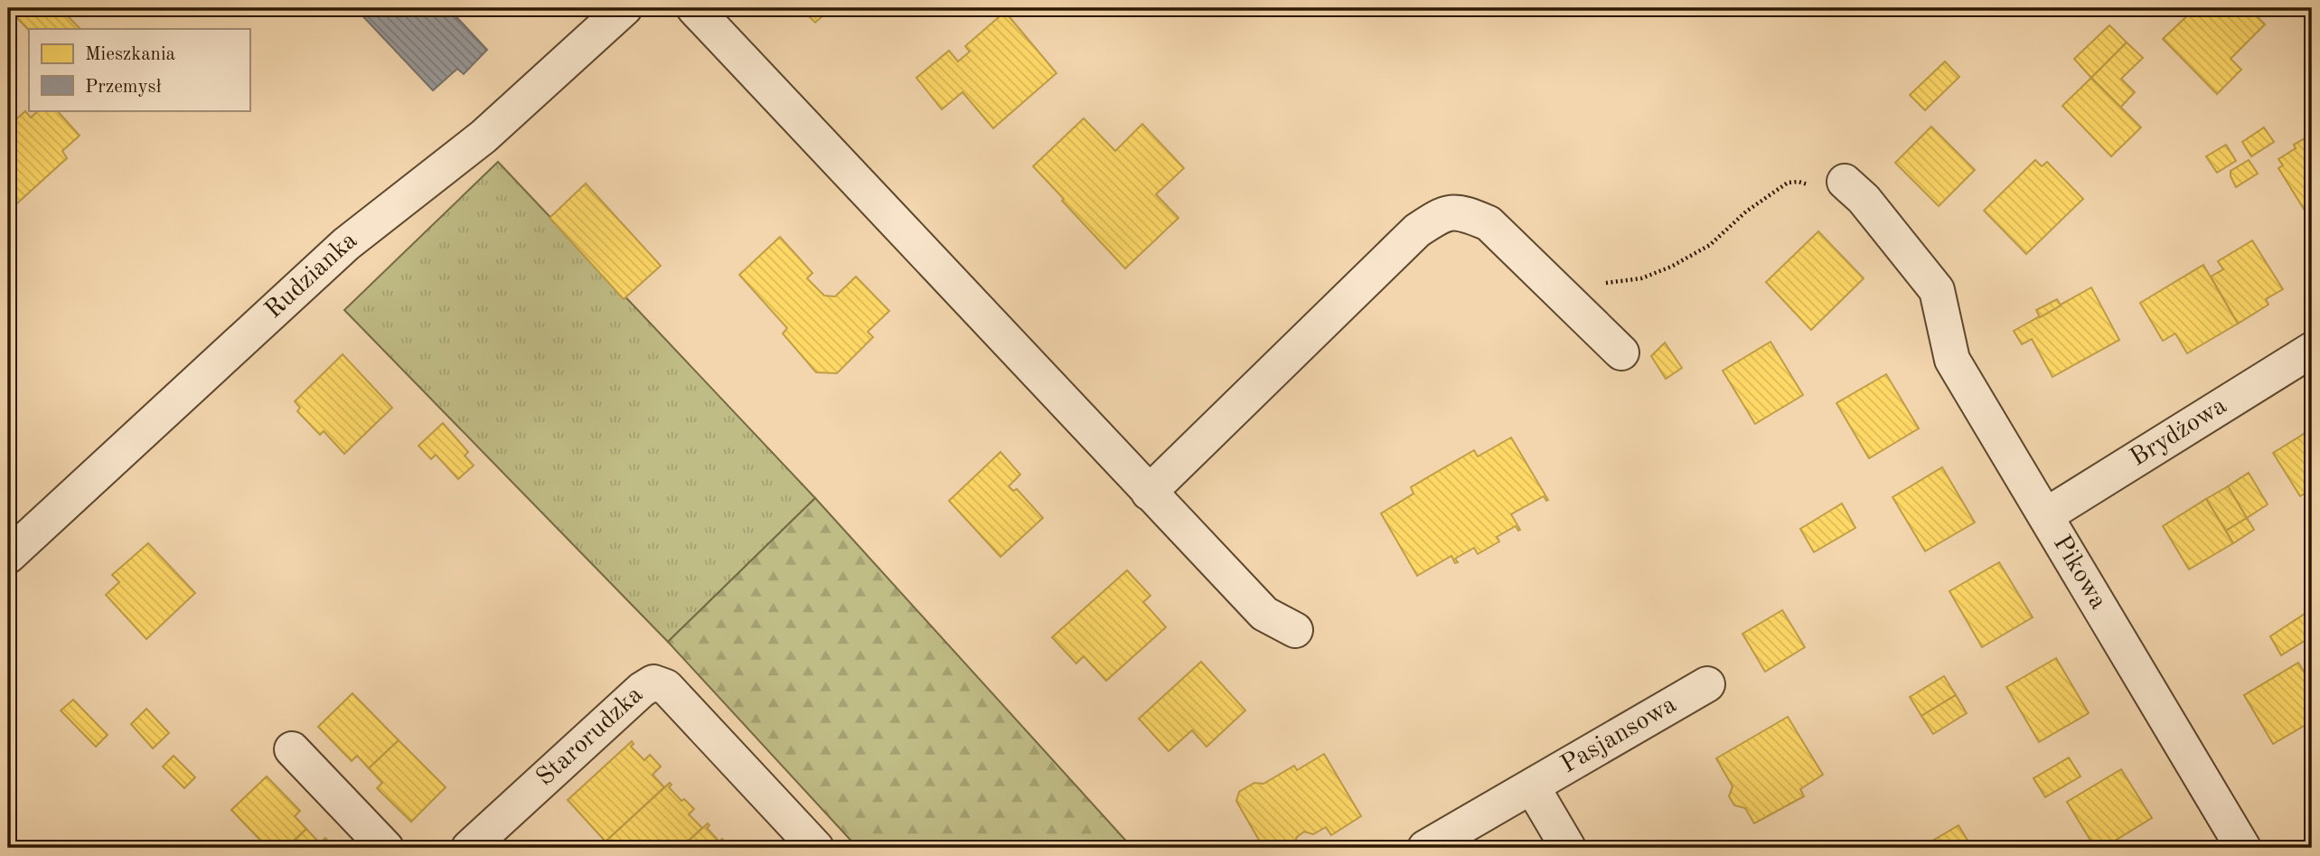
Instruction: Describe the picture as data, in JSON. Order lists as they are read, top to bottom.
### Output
{
  "streets": {
    "street": [
      "Rudzianka",
      "Brydżowa",
      "Pikowa",
      "Pasjansowa",
      "Starorudzka"
    ]
  },
  "crossings": [
    ["Brydżowa", "Pikowa"]
  ],
  "legend": ["Mieszkania", "Przemysł"]
}
